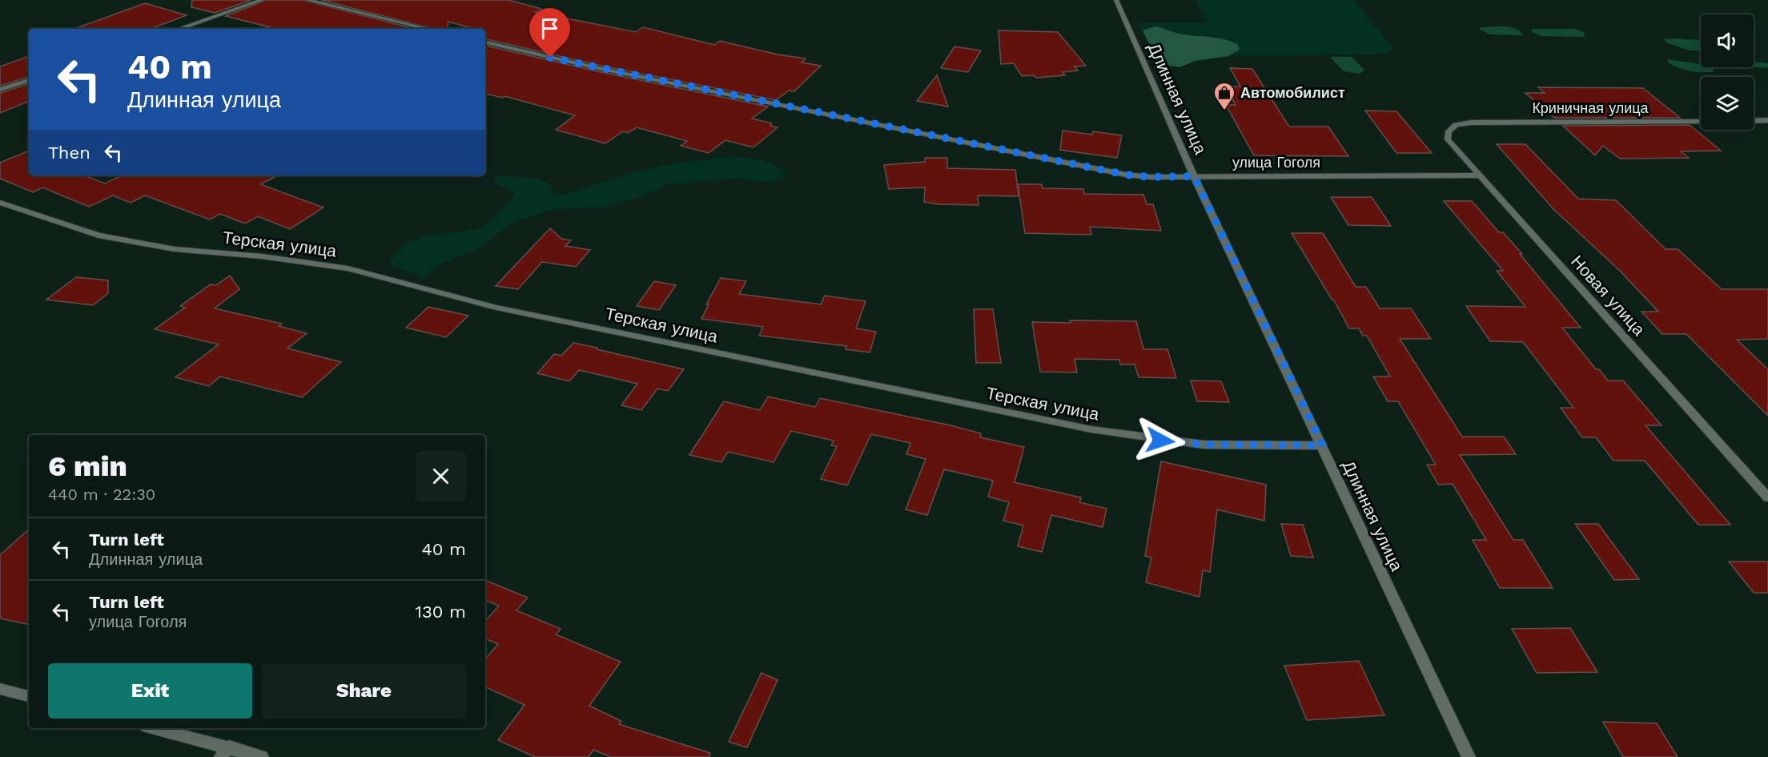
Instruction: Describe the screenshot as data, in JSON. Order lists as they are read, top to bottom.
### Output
{
  "streets": {
    "street": [
      "Длинная улица",
      "Криничная улица",
      "улица Гоголя",
      "Терская улица",
      "Новая улица"
    ]
  },
  "crossings": [
    ["Длинная улица", "улица Гоголя"],
    ["Длинная улица", "Терская улица"],
    ["Криничная улица", "Новая улица"],
    ["улица Гоголя", "Новая улица"]
  ],
  "places": {
    "shop": ["Автомобилист"]
  },
  "page": {
    "turn": ["40 m", "Длинная улица"],
    "then": "Then",
    "heading": ["6 min", "440 m · 22:30"],
    "list": [
      {
        "name": "Turn left",
        "note": "Длинная улица",
        "value": "40 m"
      },
      {
        "name": "Turn left",
        "note": "улица Гоголя",
        "value": "130 m"
      }
    ],
    "buttons": ["Exit", "Share"]
  }
}
